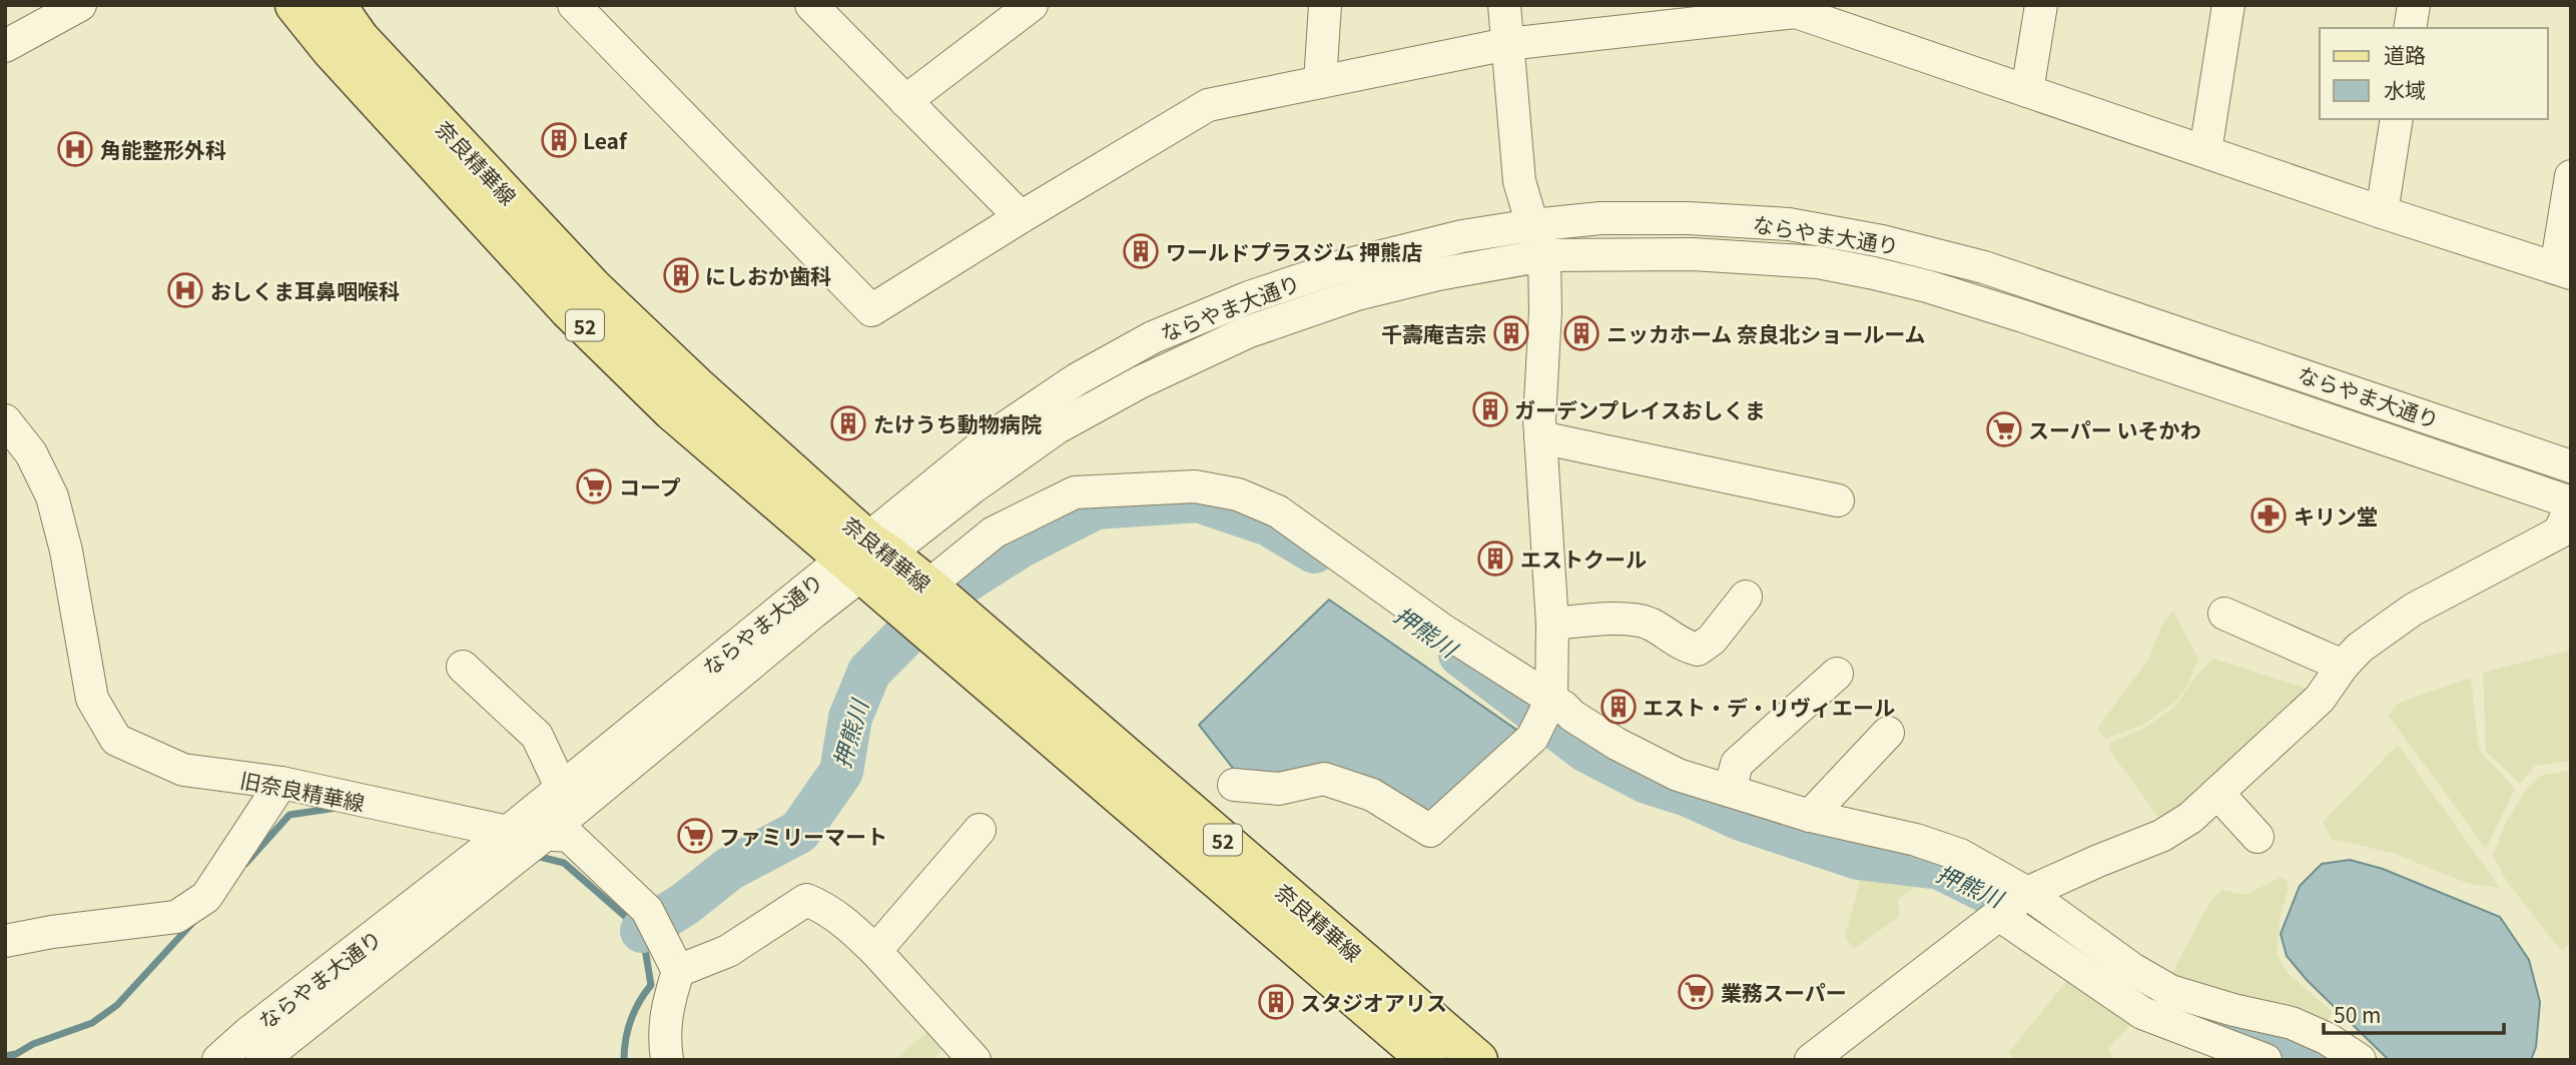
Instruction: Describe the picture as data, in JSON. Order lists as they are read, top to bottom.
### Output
{
  "streets": {
    "main road": ["奈良精華線", "52"],
    "street": ["ならやま大通り", "旧奈良精華線"]
  },
  "crossings": [
    ["奈良精華線", "ならやま大通り"],
    ["ならやま大通り", "旧奈良精華線"]
  ],
  "water": ["押熊川"],
  "places": {
    "building": [
      "Leaf",
      "ワールドプラスジム 押熊店",
      "にしおか歯科",
      "千壽庵吉宗",
      "ニッカホーム 奈良北ショールーム",
      "ガーデンプレイスおしくま",
      "たけうち動物病院",
      "エストクール",
      "エスト・デ・リヴィエール",
      "スタジオアリス"
    ],
    "hospital": ["角能整形外科", "おしくま耳鼻咽喉科"],
    "supermarket": [
      "スーパー いそかわ",
      "コープ",
      "ファミリーマート",
      "業務スーパー"
    ],
    "pharmacy": ["キリン堂"]
  },
  "legend": ["道路", "水域"],
  "scale_bar": "50 m"
}
